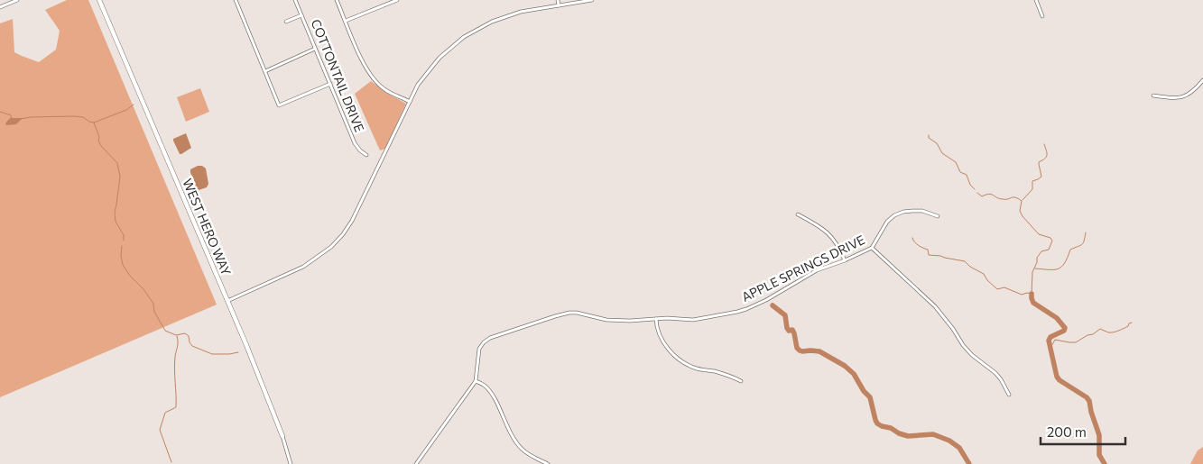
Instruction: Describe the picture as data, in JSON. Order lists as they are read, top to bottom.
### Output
{
  "streets": {
    "main road": ["WEST HERO WAY"],
    "street": ["COTTONTAIL DRIVE", "APPLE SPRINGS DRIVE"]
  },
  "scale_bar": "200 m"
}
